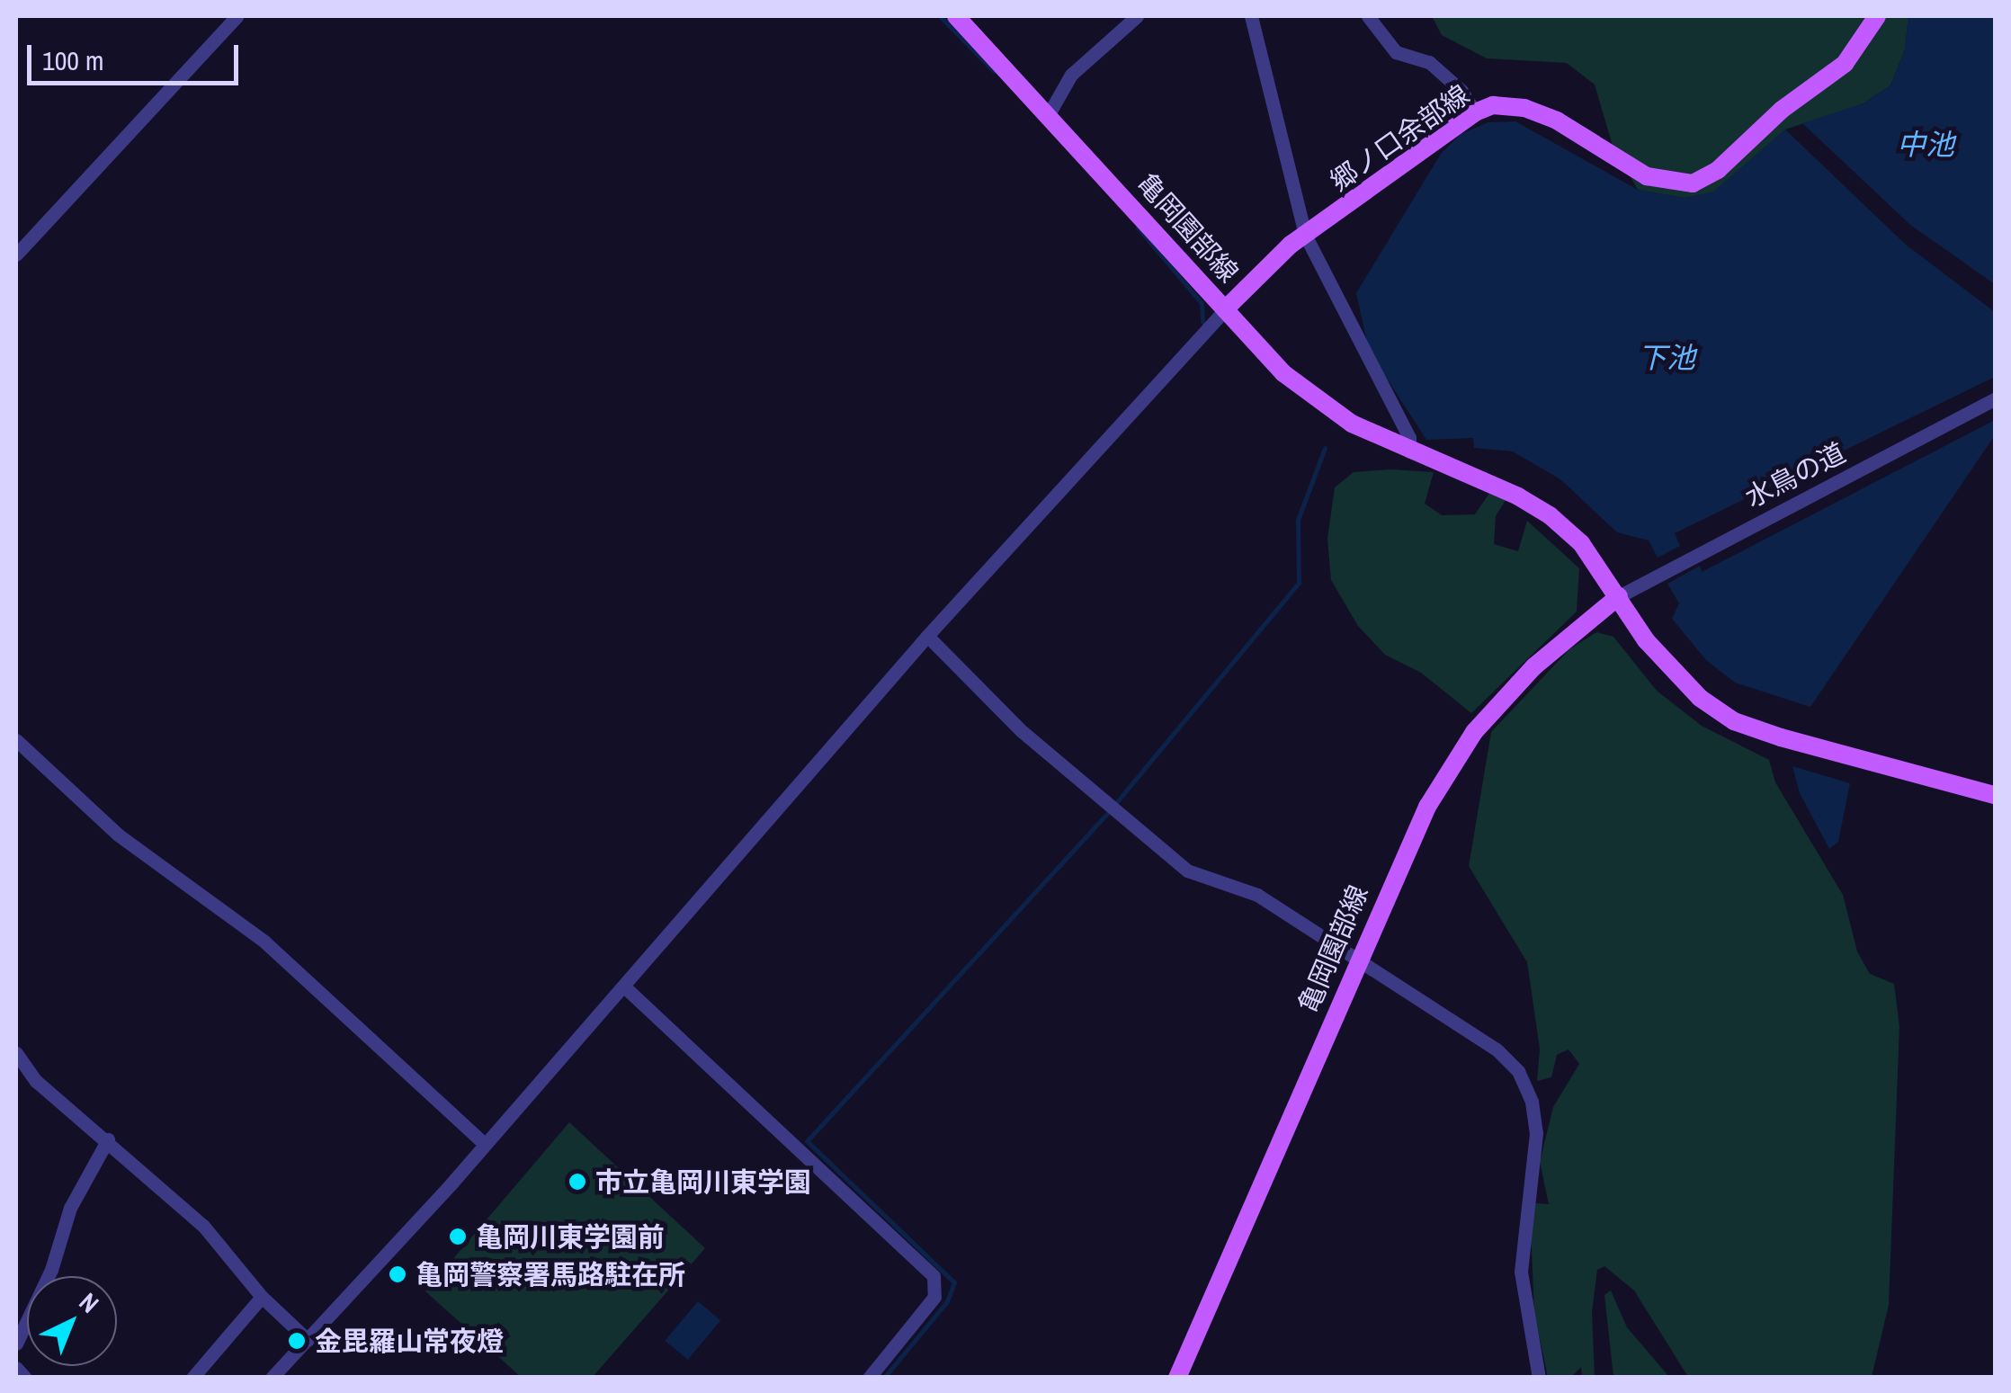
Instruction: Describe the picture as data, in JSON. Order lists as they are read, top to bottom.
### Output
{
  "streets": {
    "main road": ["郷ノ口余部線", "亀岡園部線"],
    "street": ["水鳥の道"]
  },
  "crossings": [
    ["郷ノ口余部線", "亀岡園部線"],
    ["亀岡園部線", "水鳥の道"]
  ],
  "water": ["中池", "下池"],
  "places": [
    "市立亀岡川東学園",
    "亀岡川東学園前",
    "亀岡警察署馬路駐在所",
    "金毘羅山常夜燈"
  ],
  "scale_bar": "100 m",
  "north": "top right"
}
